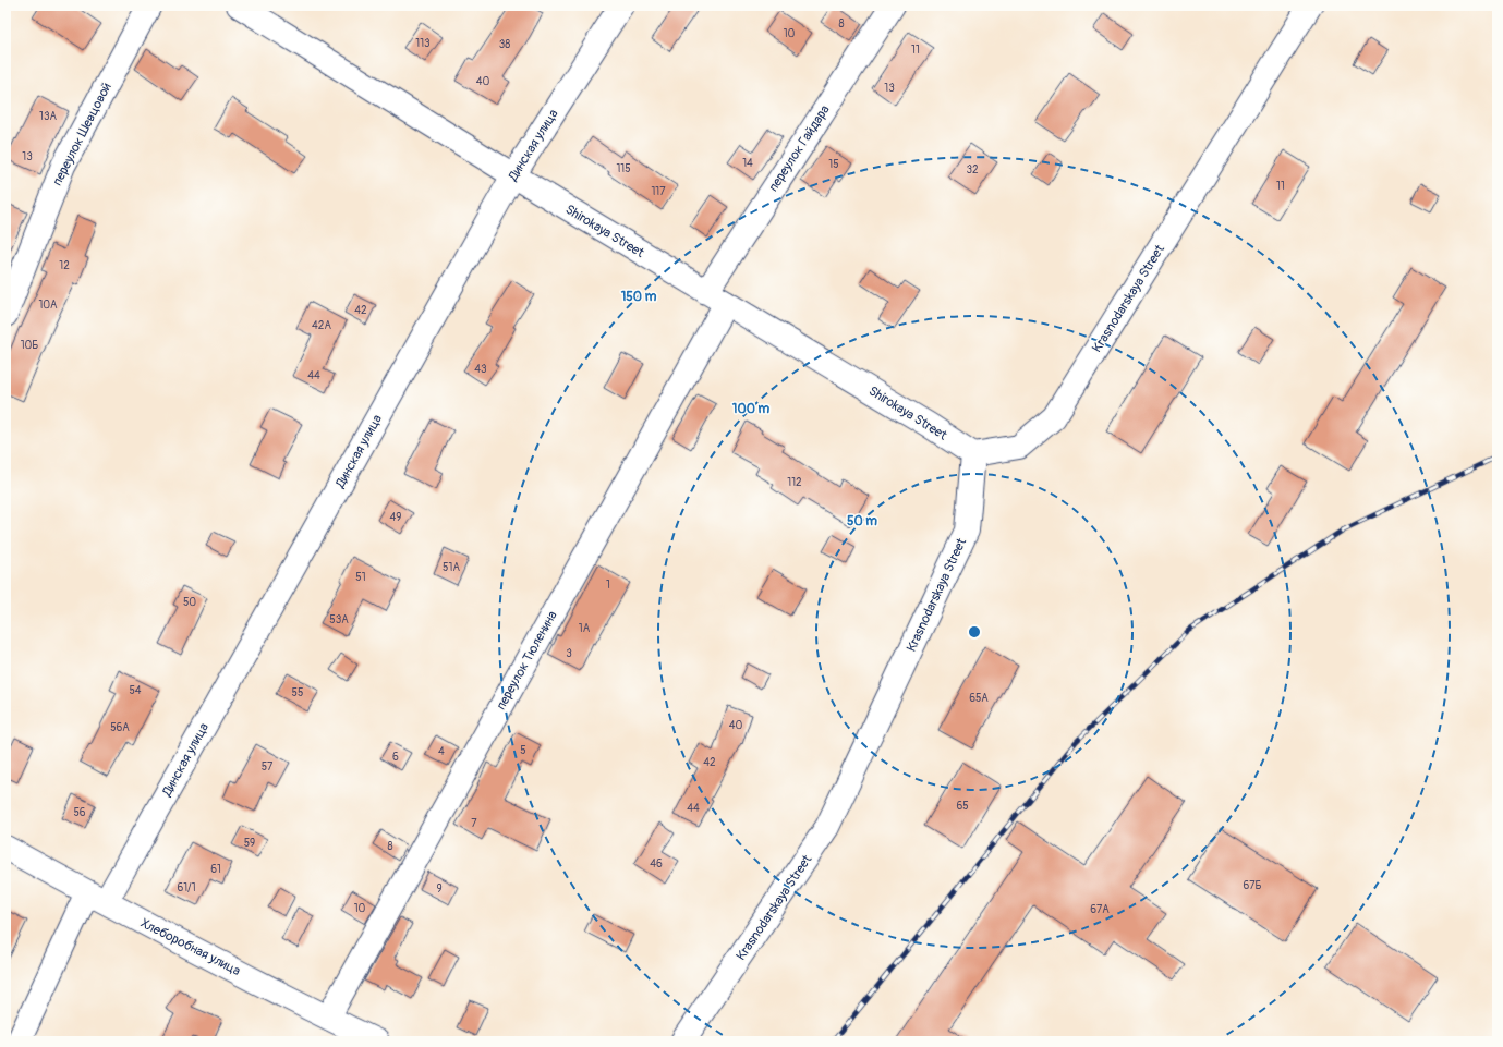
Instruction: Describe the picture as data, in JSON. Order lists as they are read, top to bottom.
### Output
{
  "streets": {
    "street": [
      "переулок Шевцовой",
      "Динская улица",
      "переулок Гайдара",
      "Shirokaya Street",
      "Krasnodarskaya Street",
      "переулок Тюленина",
      "Хлеборобная улица"
    ]
  },
  "crossings": [
    ["Динская улица", "Shirokaya Street"],
    ["Динская улица", "Хлеборобная улица"],
    ["переулок Гайдара", "Shirokaya Street"],
    ["переулок Гайдара", "переулок Тюленина"],
    ["Shirokaya Street", "Krasnodarskaya Street"],
    ["Shirokaya Street", "переулок Тюленина"],
    ["переулок Тюленина", "Хлеборобная улица"]
  ],
  "house_numbers": [
    "8",
    "10",
    "113",
    "38",
    "11",
    "40",
    "13",
    "13А",
    "13",
    "14",
    "15",
    "115",
    "32",
    "11",
    "117",
    "12",
    "10А",
    "42",
    "42А",
    "10Б",
    "43",
    "44",
    "112",
    "49",
    "51А",
    "51",
    "1",
    "50",
    "53А",
    "1А",
    "3",
    "54",
    "55",
    "65А",
    "40",
    "56А",
    "5",
    "4",
    "6",
    "42",
    "57",
    "65",
    "44",
    "56",
    "7",
    "59",
    "8",
    "46",
    "61",
    "67Б",
    "61/1",
    "9",
    "10",
    "67А"
  ],
  "rings": ["150 m", "100 m", "50 m"]
}
